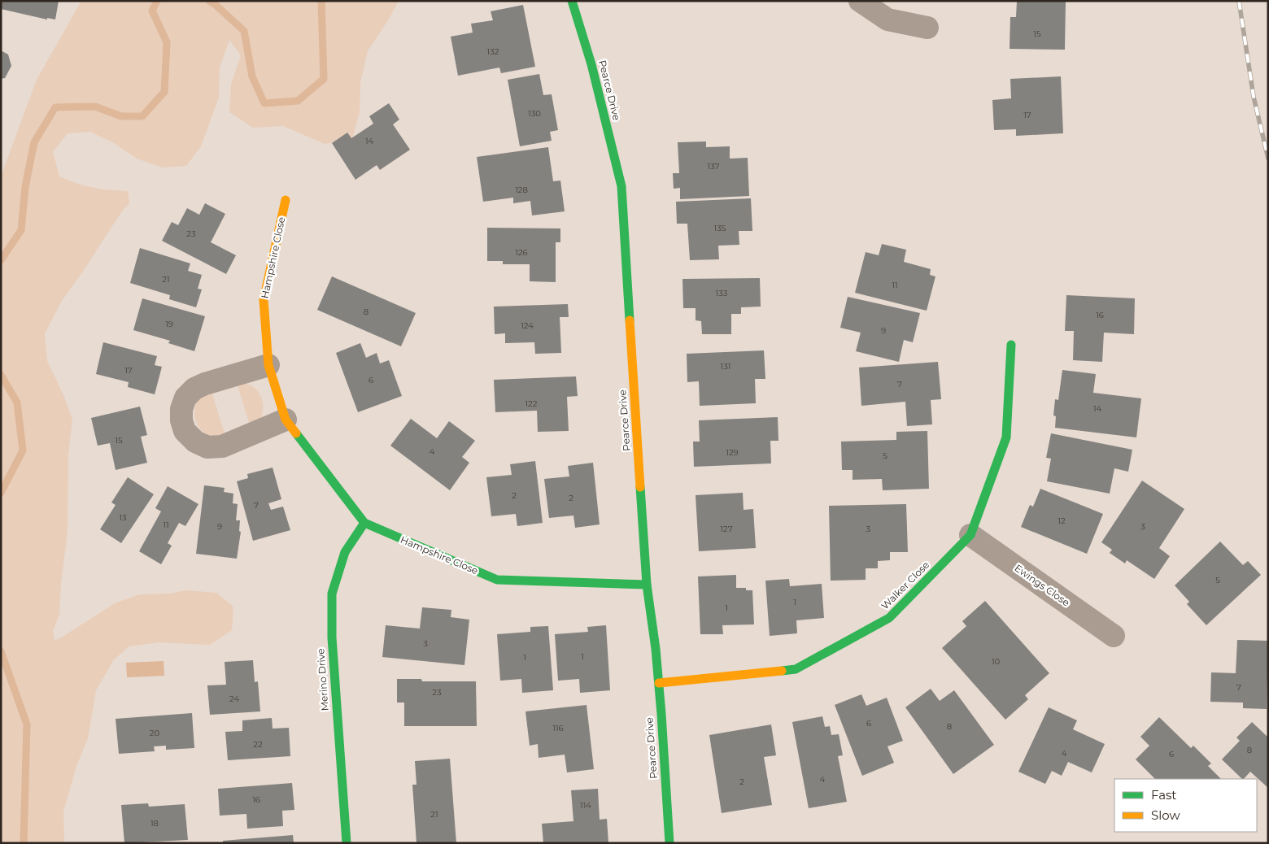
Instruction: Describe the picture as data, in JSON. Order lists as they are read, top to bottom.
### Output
{
  "streets": {
    "street": [
      "Pearce Drive",
      "Hampshire Close",
      "Walker Close",
      "Ewings Close",
      "Merino Drive"
    ]
  },
  "crossings": [
    ["Pearce Drive", "Hampshire Close"],
    ["Pearce Drive", "Walker Close"],
    ["Hampshire Close", "Merino Drive"],
    ["Walker Close", "Ewings Close"]
  ],
  "house_numbers": [
    "15",
    "132",
    "130",
    "17",
    "14",
    "137",
    "128",
    "135",
    "23",
    "126",
    "21",
    "11",
    "133",
    "8",
    "16",
    "19",
    "124",
    "9",
    "131",
    "17",
    "6",
    "7",
    "122",
    "14",
    "15",
    "4",
    "129",
    "5",
    "2",
    "2",
    "7",
    "13",
    "12",
    "11",
    "9",
    "3",
    "127",
    "3",
    "5",
    "1",
    "1",
    "3",
    "1",
    "1",
    "10",
    "7",
    "23",
    "24",
    "6",
    "8",
    "116",
    "20",
    "22",
    "8",
    "4",
    "6",
    "4",
    "2",
    "16",
    "114",
    "21",
    "18"
  ],
  "legend": ["Fast", "Slow"]
}
